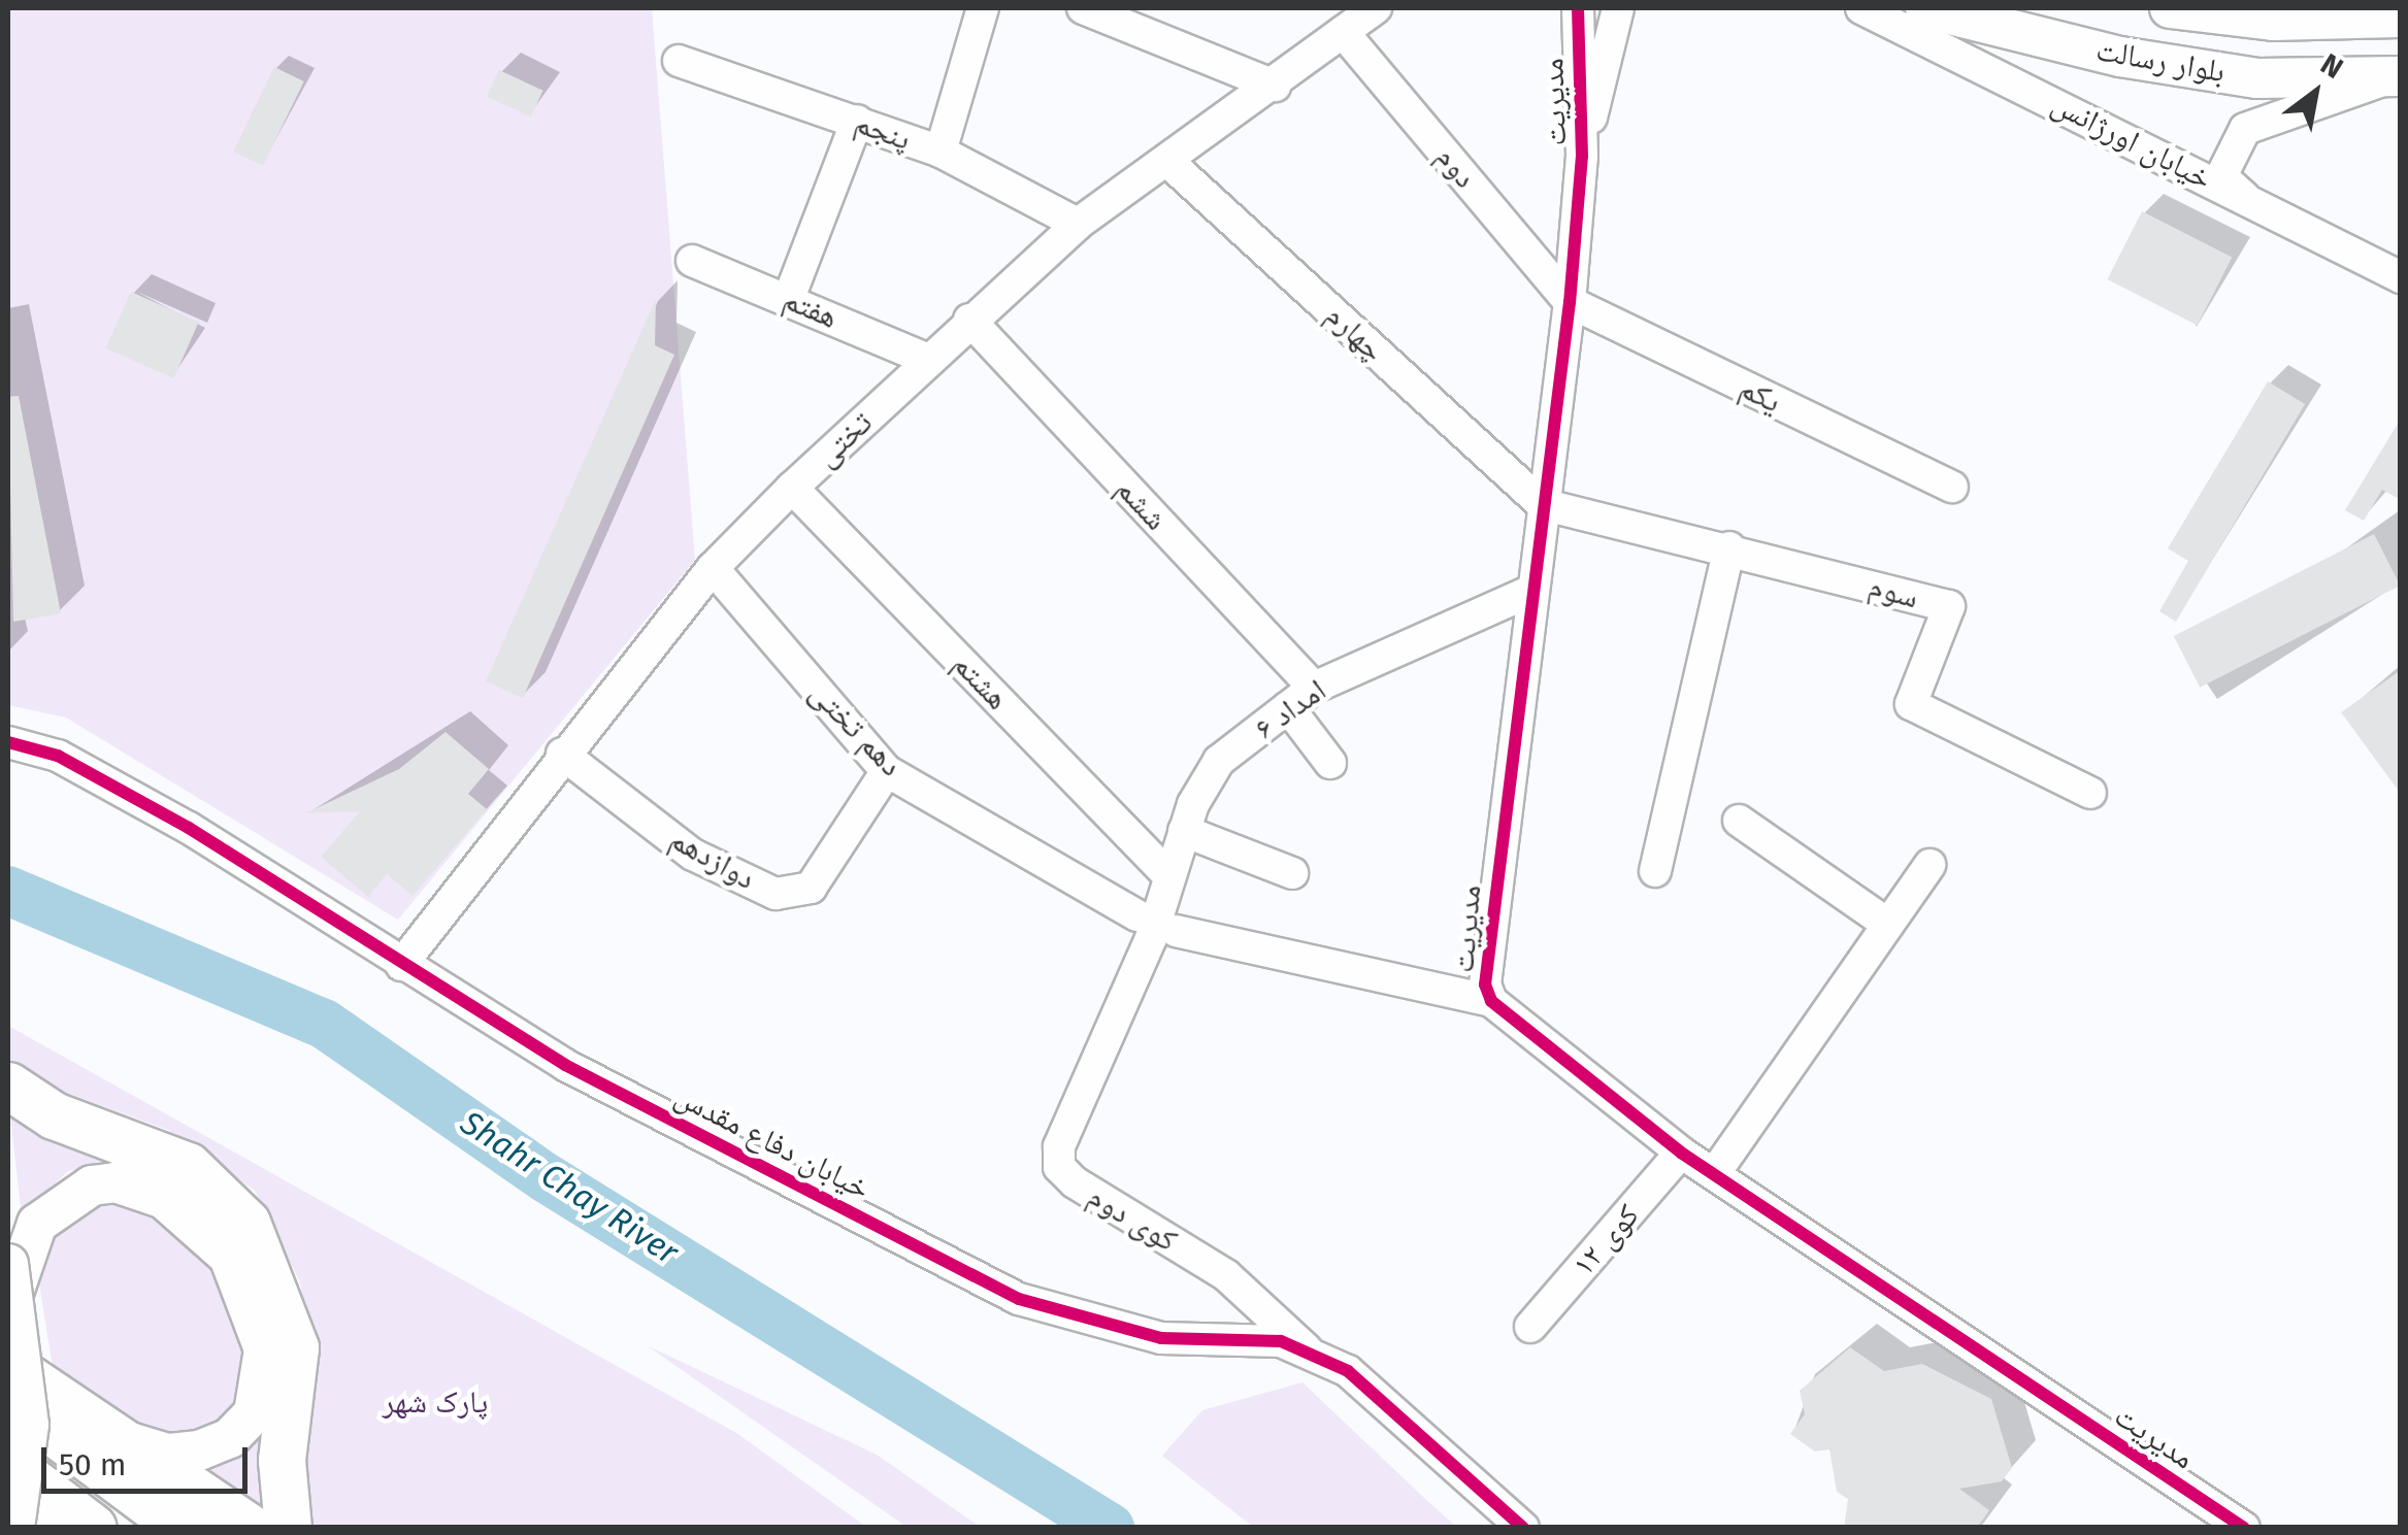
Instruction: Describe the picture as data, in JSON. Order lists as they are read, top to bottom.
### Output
{
  "streets": {
    "main road": ["بلوار رسالت"],
    "street": [
      "مدیریت",
      "پنجم",
      "خیابان اورژانس",
      "دوم",
      "هفتم",
      "چهارم",
      "یکم",
      "تختی",
      "ششم",
      "سوم",
      "هشتم",
      "امداد ۶",
      "دهم تختی",
      "دوازدهم",
      "خیابان دفاع مقدس",
      "کوی دوم",
      "کوی ۱۲"
    ]
  },
  "crossings": [
    ["مدیریت", "دوم"],
    ["مدیریت", "چهارم"],
    ["مدیریت", "یکم"],
    ["مدیریت", "سوم"],
    ["مدیریت", "امداد ۶"],
    ["مدیریت", "دهم تختی"],
    ["مدیریت", "کوی ۱۲"],
    ["پنجم", "تختی"],
    ["دوم", "یکم"],
    ["دوم", "تختی"],
    ["هفتم", "تختی"],
    ["چهارم", "تختی"],
    ["چهارم", "سوم"],
    ["تختی", "ششم"],
    ["تختی", "هشتم"],
    ["تختی", "دهم تختی"],
    ["تختی", "دوازدهم"],
    ["تختی", "خیابان دفاع مقدس"],
    ["ششم", "امداد ۶"],
    ["هشتم", "امداد ۶"],
    ["امداد ۶", "دهم تختی"],
    ["امداد ۶", "کوی دوم"],
    ["دهم تختی", "دوازدهم"],
    ["دهم تختی", "کوی دوم"],
    ["خیابان دفاع مقدس", "کوی دوم"]
  ],
  "water": ["Shahr Chay River"],
  "parks": ["پارک شهر"],
  "scale_bar": "50 m",
  "north": "top right"
}
